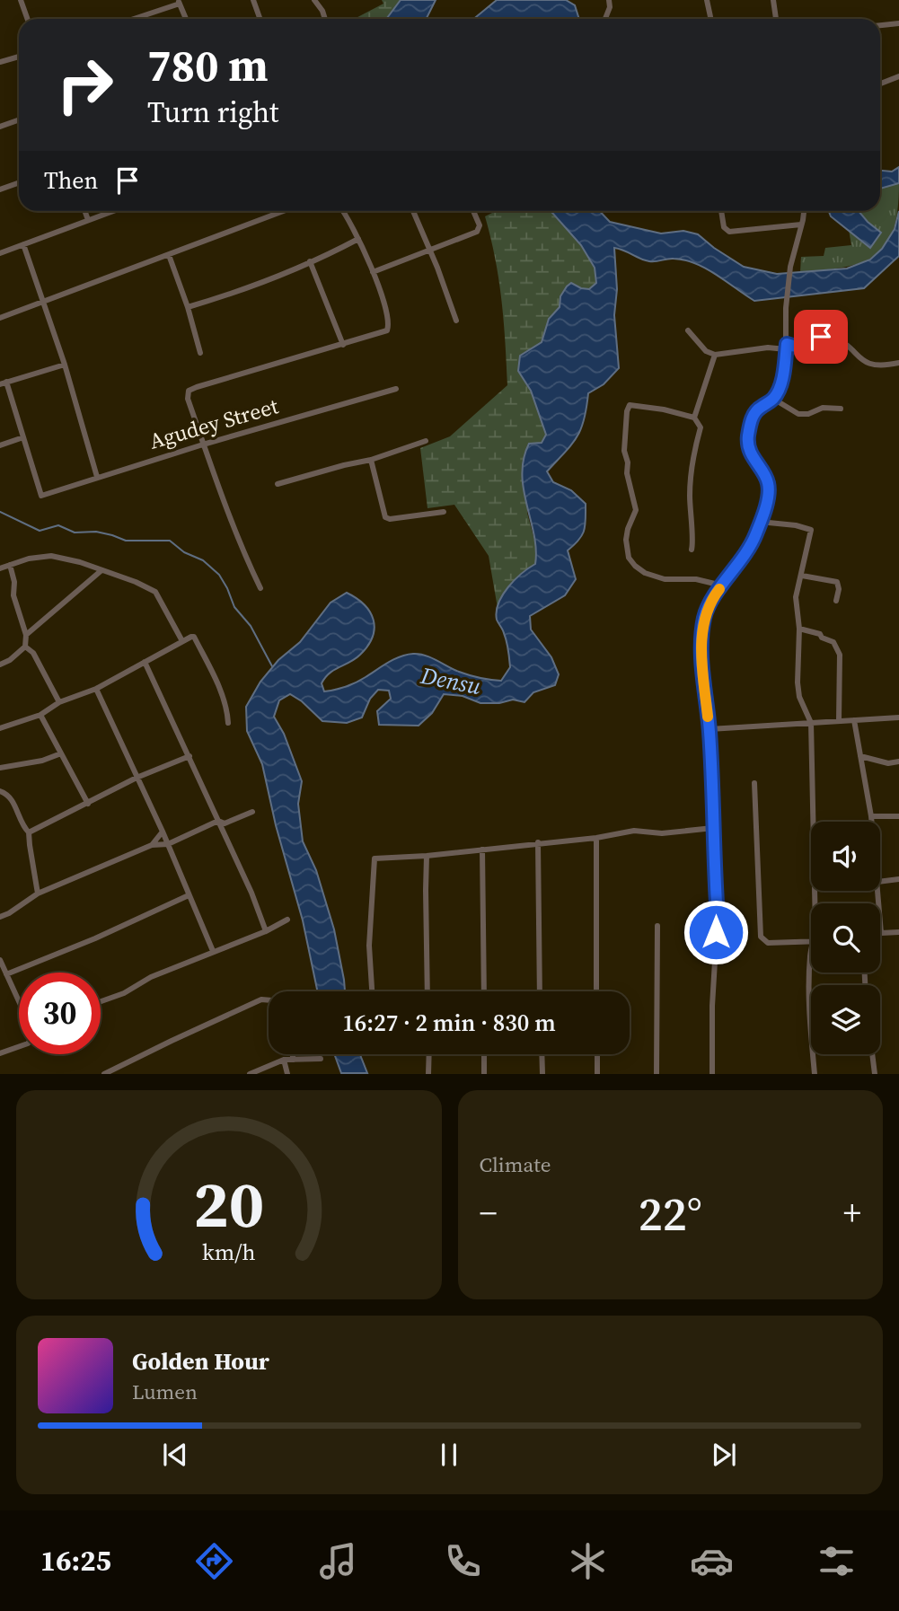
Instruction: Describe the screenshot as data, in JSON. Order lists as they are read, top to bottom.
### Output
{
  "streets": {
    "street": ["Agudey Street"]
  },
  "water": ["Densu"],
  "page": {
    "turn": ["780 m", "Turn right"],
    "then": "Then",
    "limit": "30",
    "trip": "16:27 · 2 min · 830 m",
    "tile": "Climate",
    "heat": ["−", "22°", "+"],
    "song": ["Golden Hour", "Lumen"],
    "tabs": "16:25",
    "gauge": ["20", "km/h"]
  }
}
